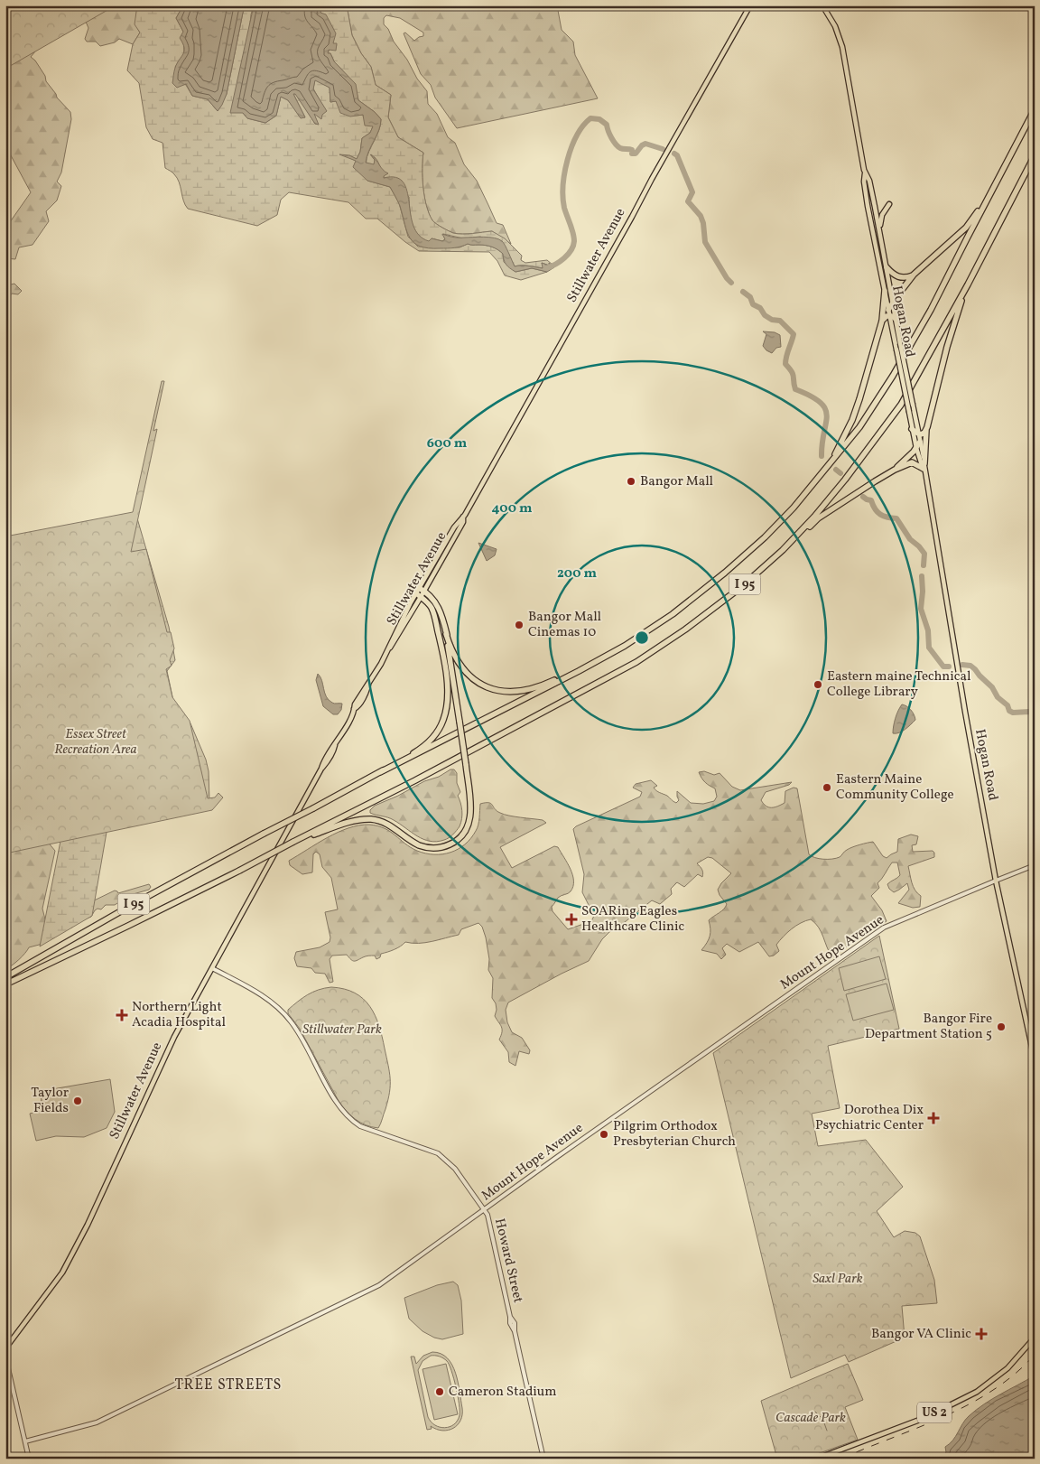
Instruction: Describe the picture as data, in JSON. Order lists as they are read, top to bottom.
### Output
{
  "streets": {
    "highway": ["I 95"],
    "main road": ["Stillwater Avenue", "Hogan Road", "US 2"],
    "street": ["Mount Hope Avenue", "Howard Street"]
  },
  "crossings": [
    ["Stillwater Avenue", "Howard Street"],
    ["Hogan Road", "Mount Hope Avenue"],
    ["Mount Hope Avenue", "Howard Street"]
  ],
  "districts": ["TREE STREETS"],
  "parks": [
    "Essex Street Recreation Area",
    "Stillwater Park",
    "Saxl Park",
    "Cascade Park"
  ],
  "places": {
    "other": [
      "Bangor Mall",
      "Bangor Mall Cinemas 10",
      "Eastern maine Technical College Library",
      "Eastern Maine Community College",
      "Bangor Fire Department Station 5",
      "Taylor Fields",
      "Pilgrim Orthodox Presbyterian Church",
      "Cameron Stadium"
    ],
    "health": [
      "SOARing Eagles Healthcare Clinic",
      "Northern Light Acadia Hospital",
      "Dorothea Dix Psychiatric Center",
      "Bangor VA Clinic"
    ]
  },
  "rings": ["600 m", "400 m", "200 m"]
}
